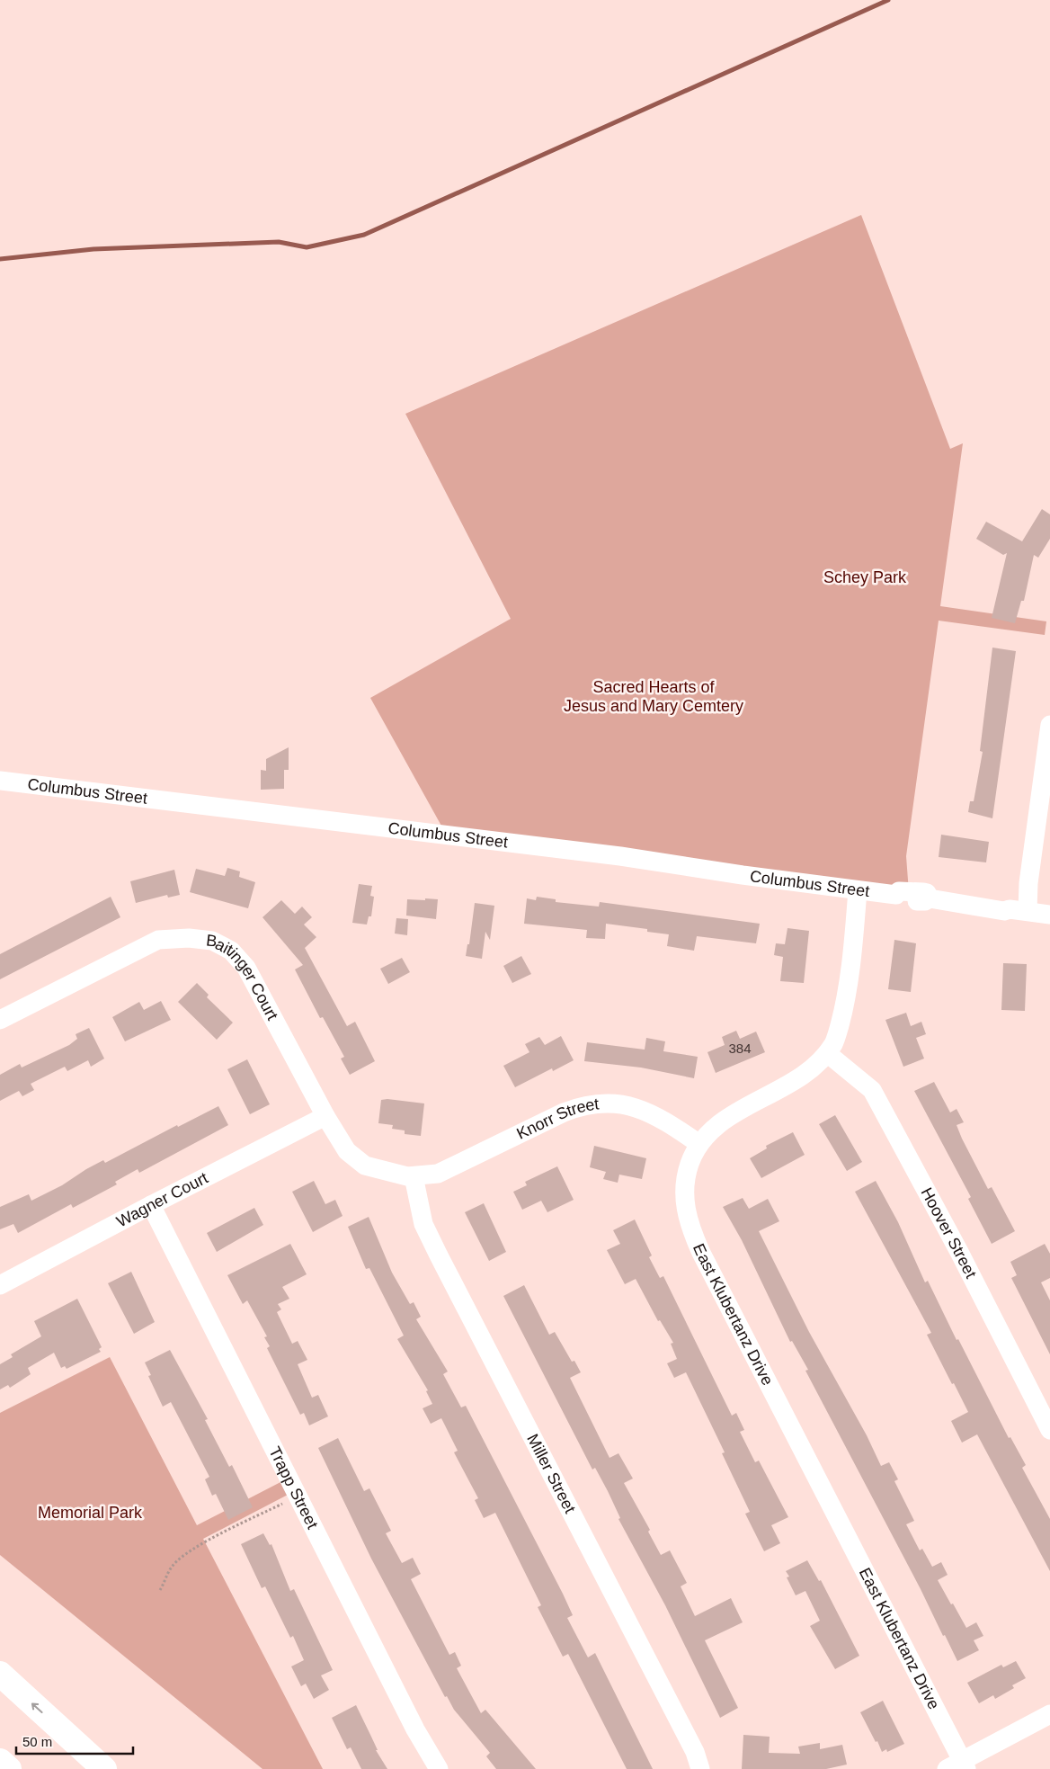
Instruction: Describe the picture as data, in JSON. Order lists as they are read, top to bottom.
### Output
{
  "streets": {
    "street": [
      "Columbus Street",
      "Baitinger Court",
      "Knorr Street",
      "Wagner Court",
      "Hoover Street",
      "East Klubertanz Drive",
      "Miller Street",
      "Trapp Street"
    ]
  },
  "crossings": [
    ["Columbus Street", "East Klubertanz Drive"],
    ["Baitinger Court", "Knorr Street"],
    ["Baitinger Court", "Wagner Court"],
    ["Baitinger Court", "Miller Street"],
    ["Knorr Street", "East Klubertanz Drive"],
    ["Knorr Street", "Miller Street"],
    ["Wagner Court", "Trapp Street"],
    ["Hoover Street", "East Klubertanz Drive"]
  ],
  "parks": ["Schey Park", "Sacred Hearts of Jesus and Mary Cemtery", "Memorial Park"],
  "house_numbers": ["384"],
  "scale_bar": "50 m"
}
